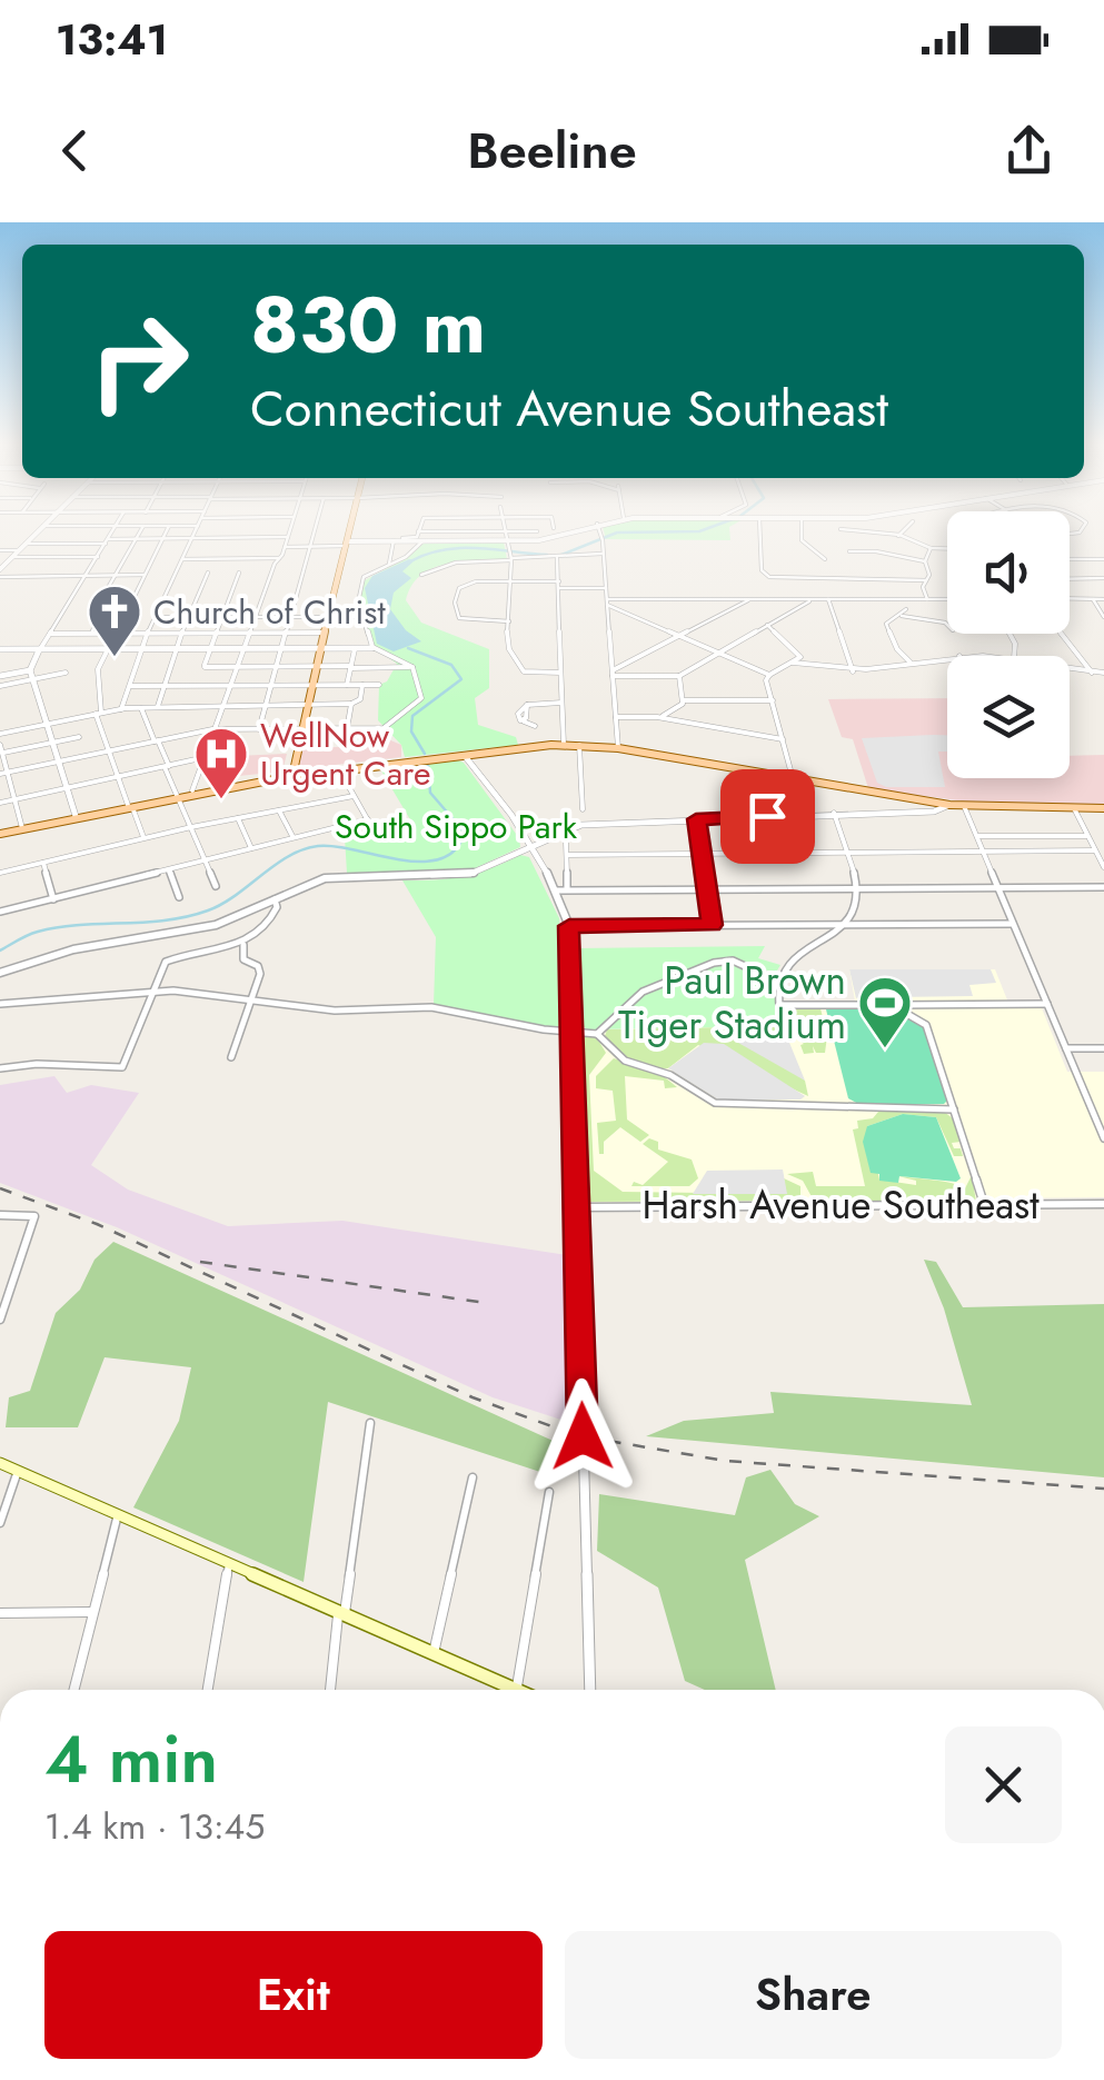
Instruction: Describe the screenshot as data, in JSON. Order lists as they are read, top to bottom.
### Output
{
  "streets": {
    "street": ["Harsh Avenue Southeast"]
  },
  "parks": ["South Sippo Park"],
  "places": {
    "church": ["Church of Christ"],
    "hospital": ["WellNow Urgent Care"],
    "sports": ["Paul Brown Tiger Stadium"]
  },
  "page": {
    "status": "13:41",
    "header": "Beeline",
    "turn": ["830 m", "Connecticut Avenue Southeast"],
    "heading": ["4 min", "1.4 km · 13:45"],
    "buttons": ["Exit", "Share"]
  }
}
